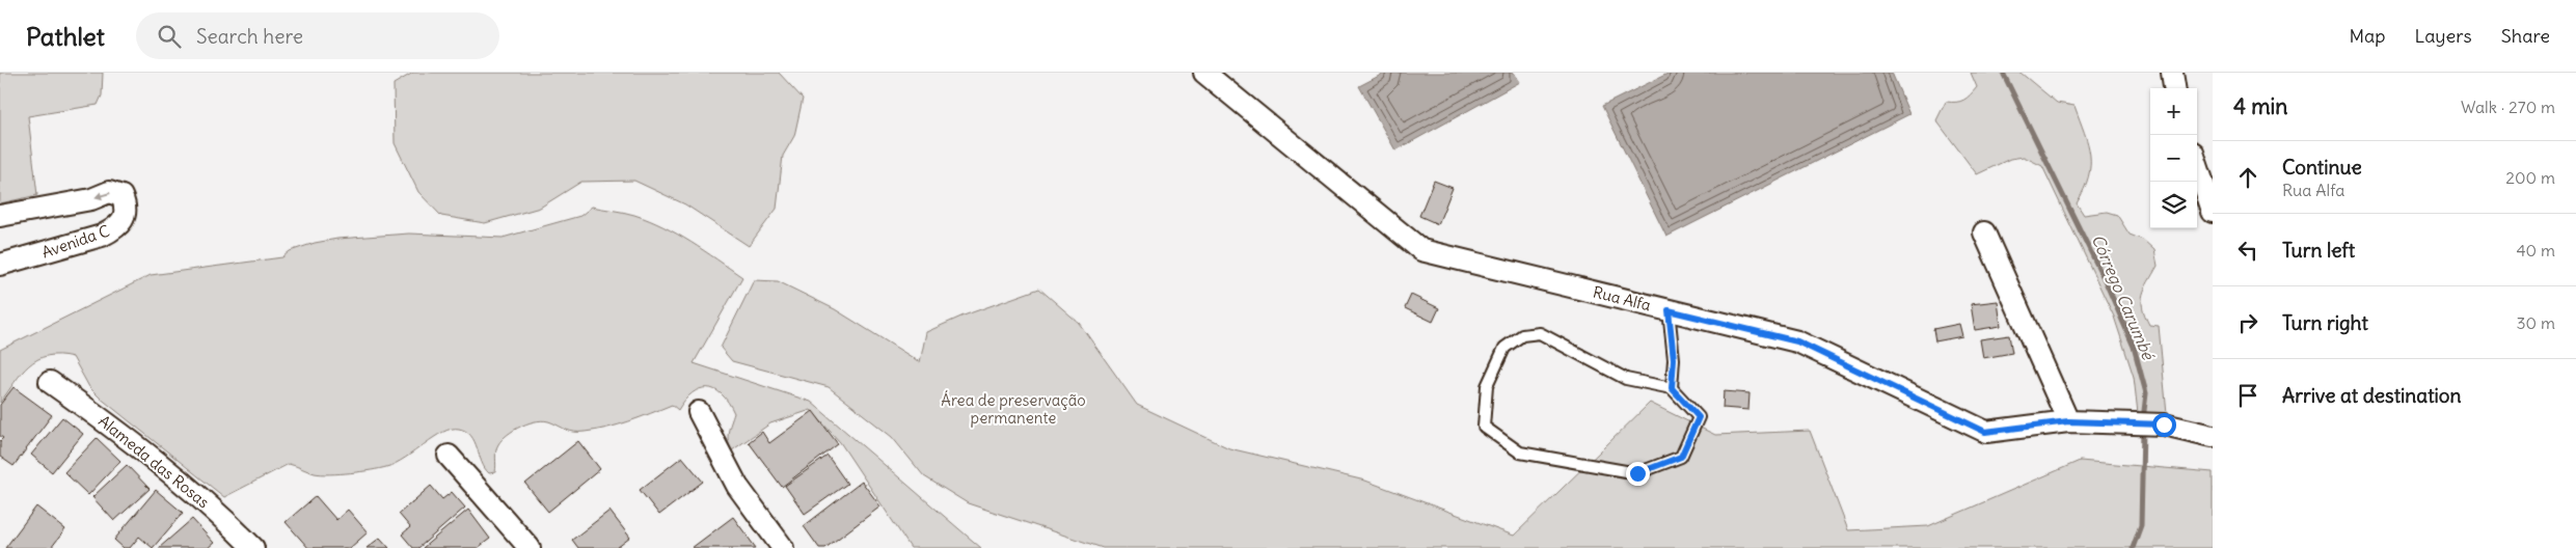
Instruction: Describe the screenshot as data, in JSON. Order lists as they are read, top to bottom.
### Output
{
  "streets": {
    "street": ["Avenida C", "Rua Alfa", "Alameda das Rosas"]
  },
  "water": ["Córrego Carumbé"],
  "parks": ["Área de preservação permanente"],
  "page": {
    "header": "Pathlet",
    "search": "Search here",
    "nav": ["Map", "Layers", "Share"],
    "heading": ["4 min", "Walk · 270 m"],
    "map_buttons": ["+", "−"],
    "list": [
      ["Continue", "Rua Alfa", "200 m"],
      ["Turn left", "40 m"],
      ["Turn right", "30 m"],
      "Arrive at destination"
    ]
  }
}
